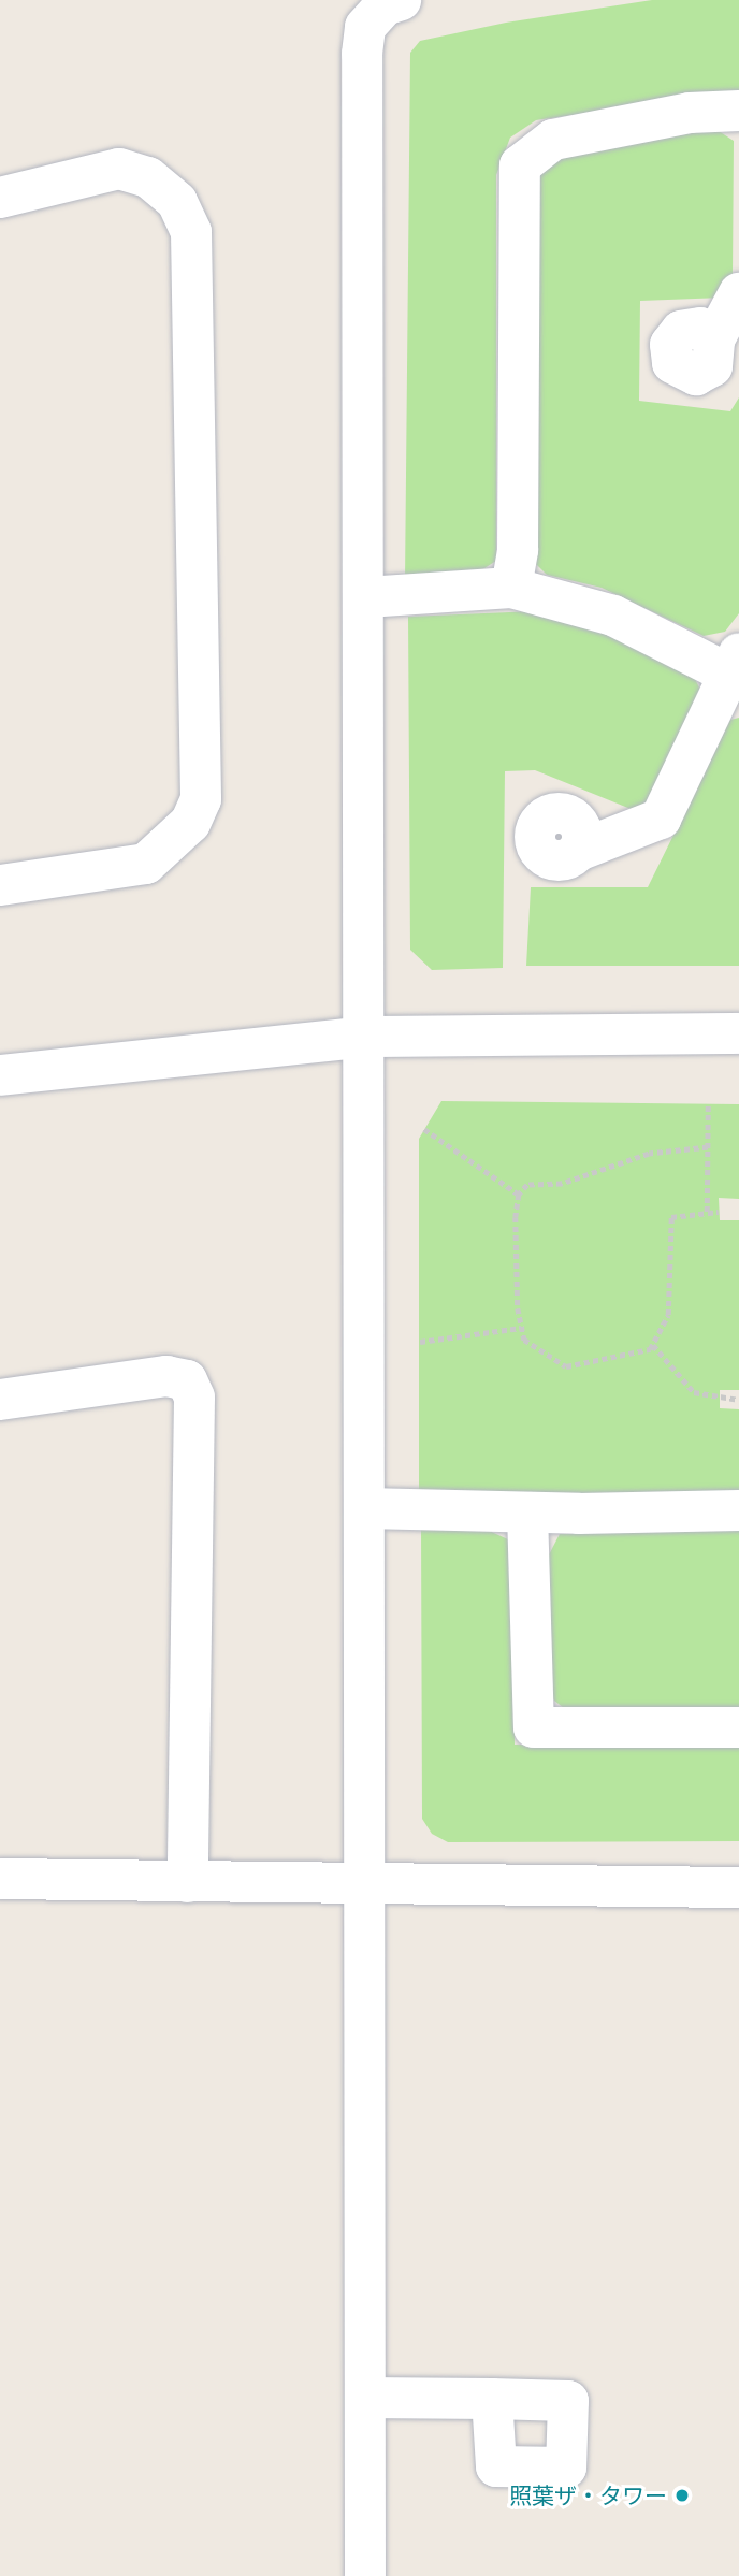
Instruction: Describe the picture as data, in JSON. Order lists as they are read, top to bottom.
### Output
{
  "places": ["照葉ザ・タワー"]
}
